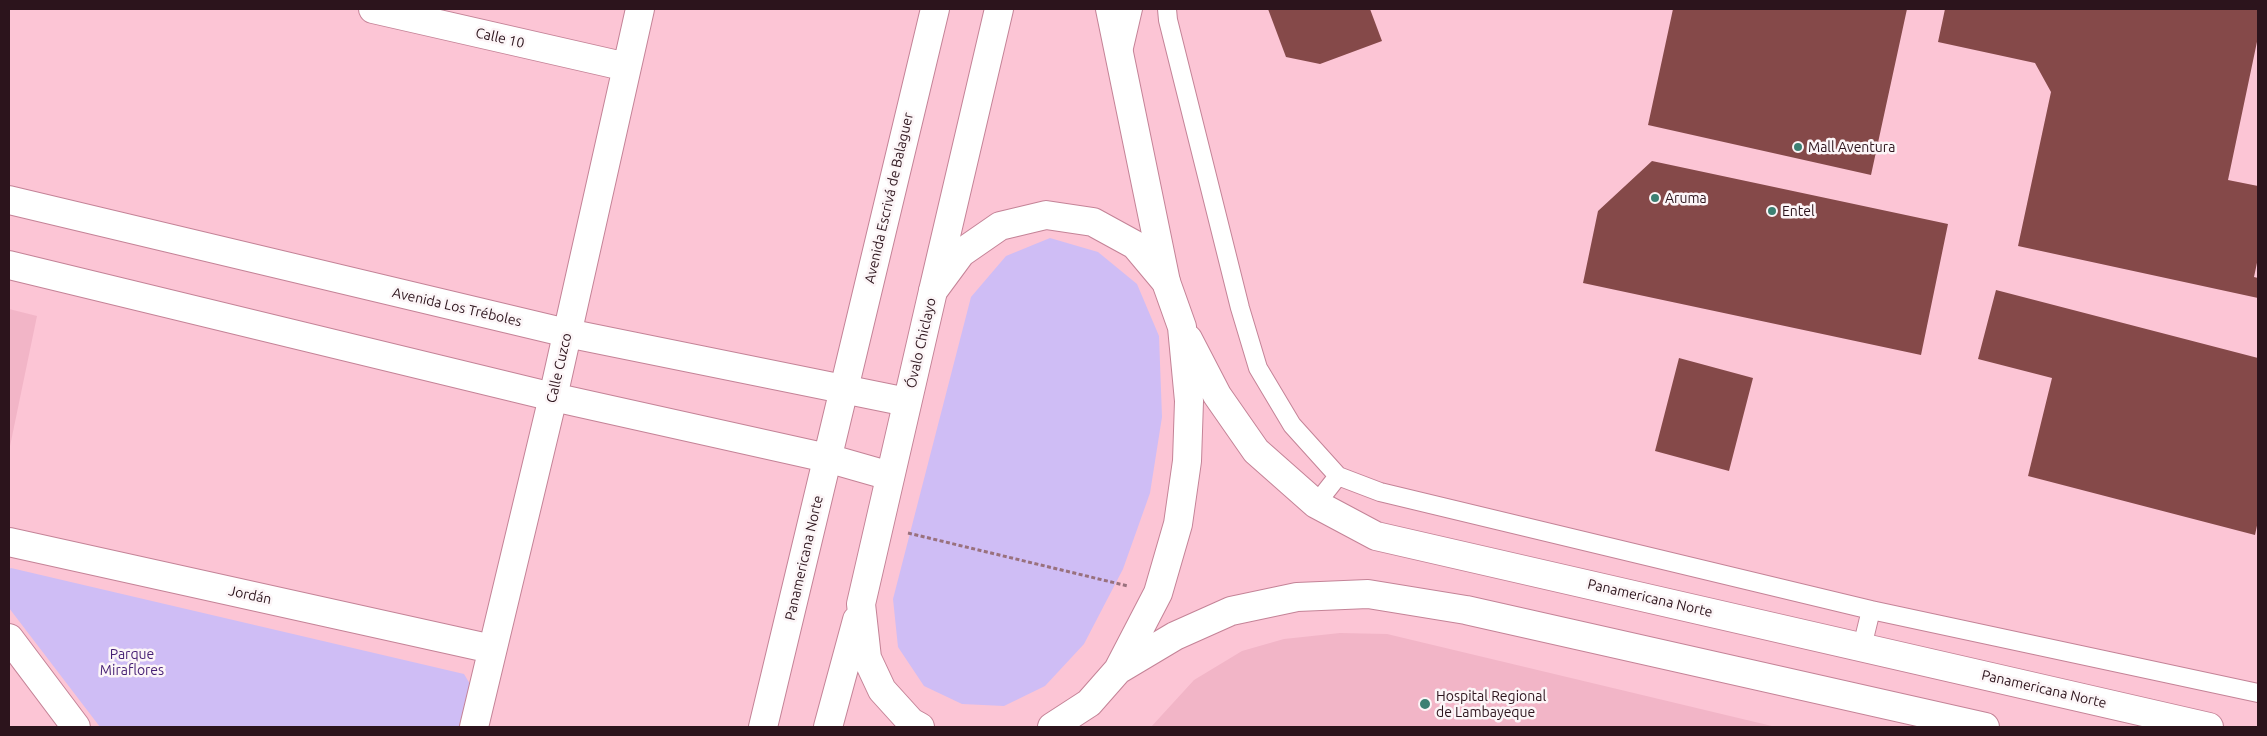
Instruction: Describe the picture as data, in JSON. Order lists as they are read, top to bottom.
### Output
{
  "streets": {
    "main road": [
      "Calle 10",
      "Avenida Escrivá de Balaguer",
      "Avenida Los Tréboles",
      "Óvalo Chiclayo",
      "Calle Cuzco",
      "Panamericana Norte",
      "Jordán"
    ]
  },
  "crossings": [
    ["Calle 10", "Calle Cuzco"],
    ["Avenida Escrivá de Balaguer", "Avenida Los Tréboles"],
    ["Avenida Escrivá de Balaguer", "Panamericana Norte"],
    ["Avenida Los Tréboles", "Óvalo Chiclayo"],
    ["Avenida Los Tréboles", "Calle Cuzco"],
    ["Avenida Los Tréboles", "Panamericana Norte"],
    ["Óvalo Chiclayo", "Panamericana Norte"],
    ["Calle Cuzco", "Jordán"]
  ],
  "parks": ["Parque Miraflores"],
  "places": [
    "Mall Aventura",
    "Aruma",
    "Entel",
    "Hospital Regional de Lambayeque"
  ]
}
